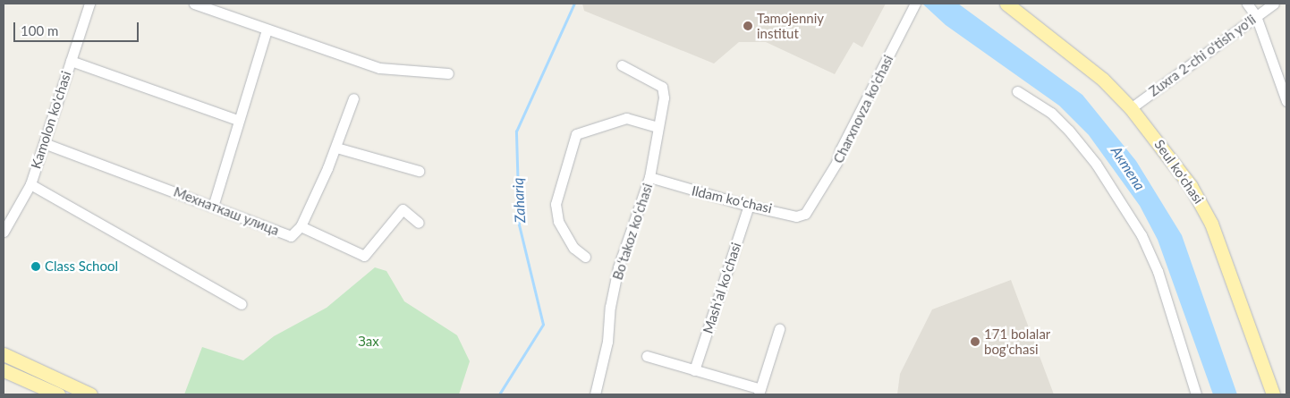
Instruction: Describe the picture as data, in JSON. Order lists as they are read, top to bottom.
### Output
{
  "streets": {
    "main road": ["Seul ko'chasi"],
    "street": [
      "Zuxra 2-chi o'tish yo'li",
      "Charxnovza ko'chasi",
      "Kamolon ko'chasi",
      "Ildam koʻchasi",
      "Мехнаткаш улица",
      "Boʻtakoz koʻchasi",
      "Mashʼal koʻchasi"
    ]
  },
  "crossings": [
    ["Zuxra 2-chi o'tish yo'li", "Seul ko'chasi"],
    ["Charxnovza ko'chasi", "Ildam koʻchasi"],
    ["Kamolon ko'chasi", "Мехнаткаш улица"],
    ["Ildam koʻchasi", "Boʻtakoz koʻchasi"],
    ["Ildam koʻchasi", "Mashʼal koʻchasi"]
  ],
  "water": ["Актепа", "Zahariq"],
  "parks": ["Зах"],
  "places": ["Tamojenniy institut", "Class School", "171 bolalar bog'chasi"],
  "scale_bar": "100 m"
}
